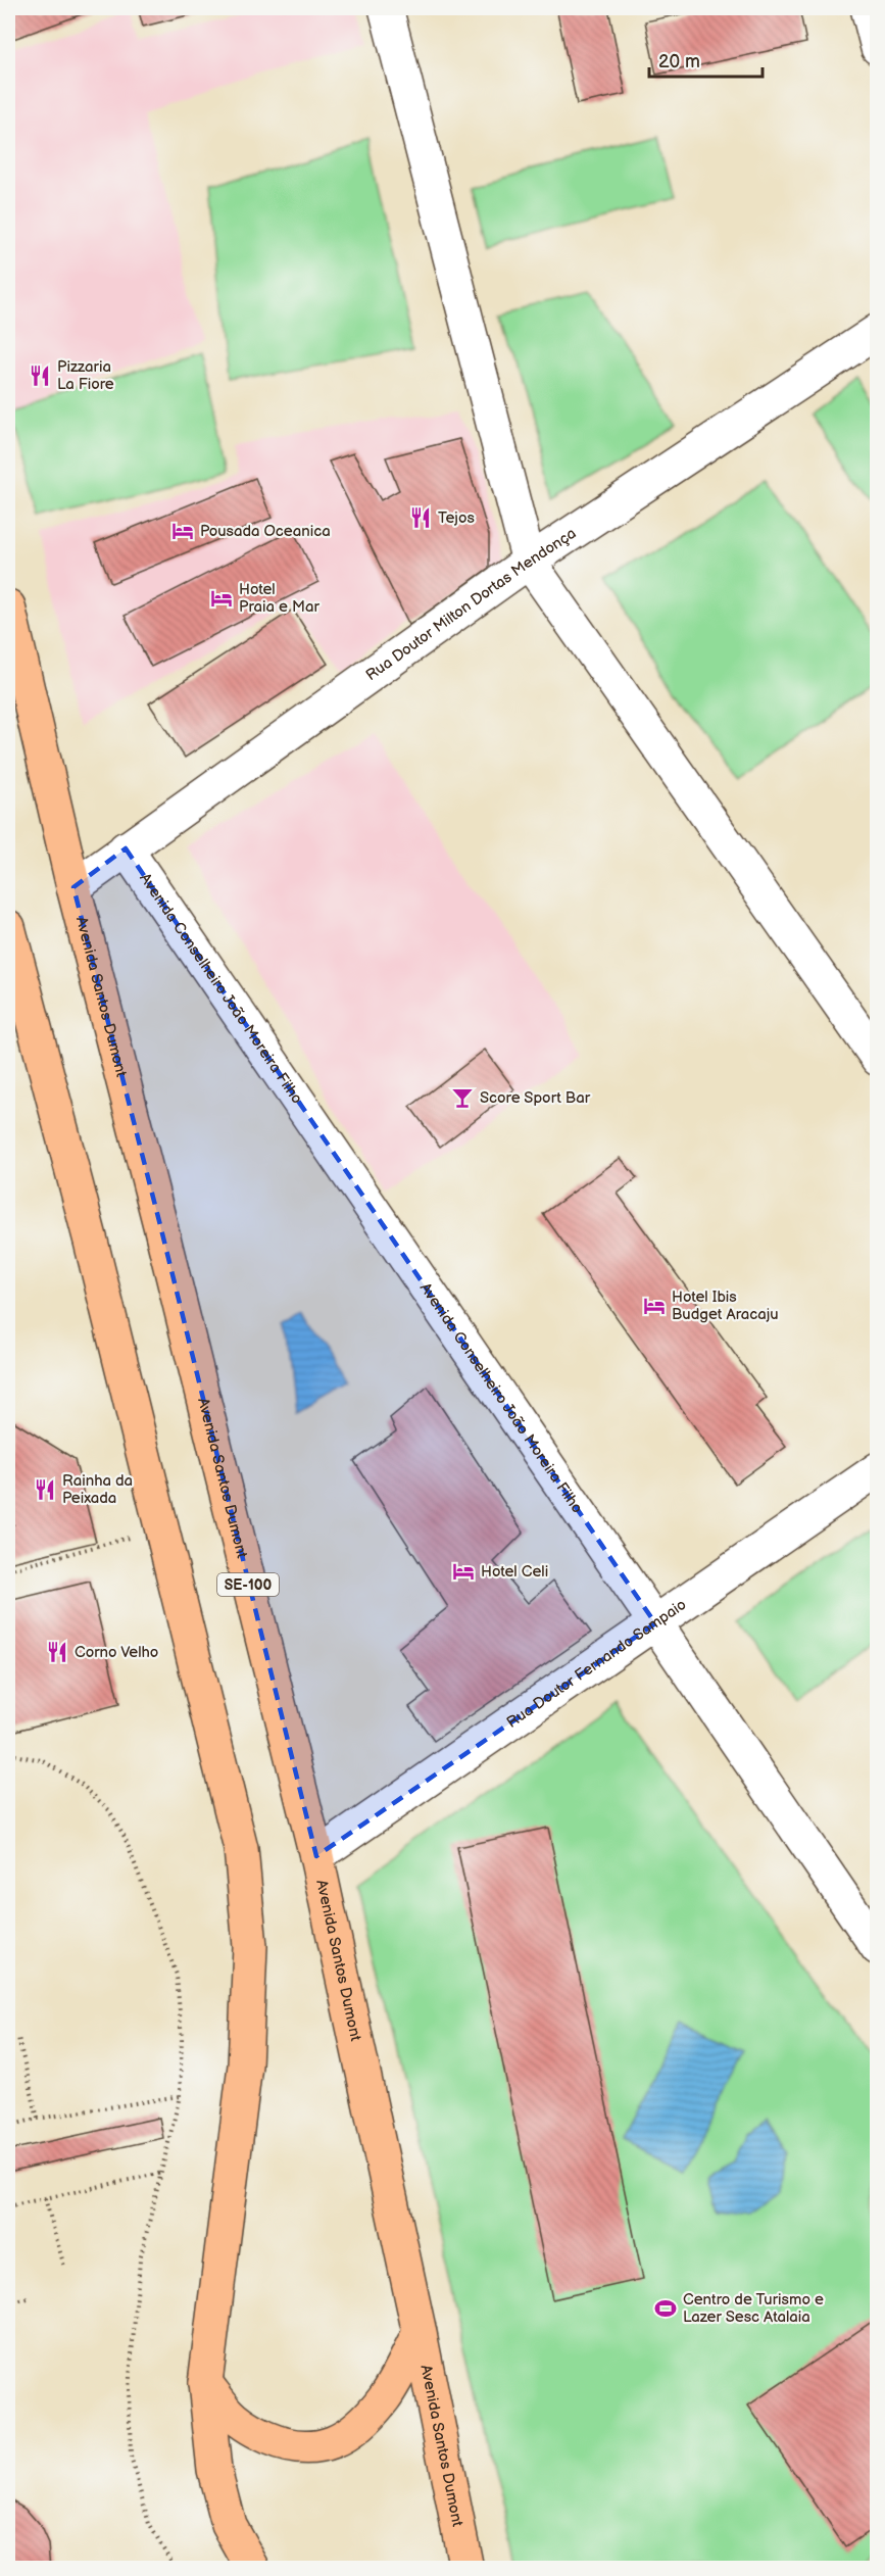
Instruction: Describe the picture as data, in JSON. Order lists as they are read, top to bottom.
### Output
{
  "streets": {
    "main road": ["Avenida Santos Dumont", "SE-100"],
    "street": ["Rua Doutor Milton Dortas Mendonça", "Avenida Conselheiro João Moreira Filho", "Rua Doutor Fernando Sampaio"]
  },
  "crossings": [
    ["Rua Doutor Milton Dortas Mendonça", "Avenida Conselheiro João Moreira Filho"],
    ["Rua Doutor Milton Dortas Mendonça", "Avenida Santos Dumont"],
    ["Avenida Conselheiro João Moreira Filho", "Rua Doutor Fernando Sampaio"],
    ["Avenida Santos Dumont", "Rua Doutor Fernando Sampaio"]
  ],
  "places": {
    "restaurant": [
      "Pizzaria La Fiore",
      "Tejos",
      "Rainha da Peixada",
      "Corno Velho"
    ],
    "hotel": [
      "Pousada Oceanica",
      "Hotel Praia e Mar",
      "Hotel Ibis Budget Aracaju",
      "Hotel Celi"
    ],
    "bar": ["Score Sport Bar"],
    "sports": ["Centro de Turismo e Lazer Sesc Atalaia"]
  },
  "scale_bar": "20 m"
}
